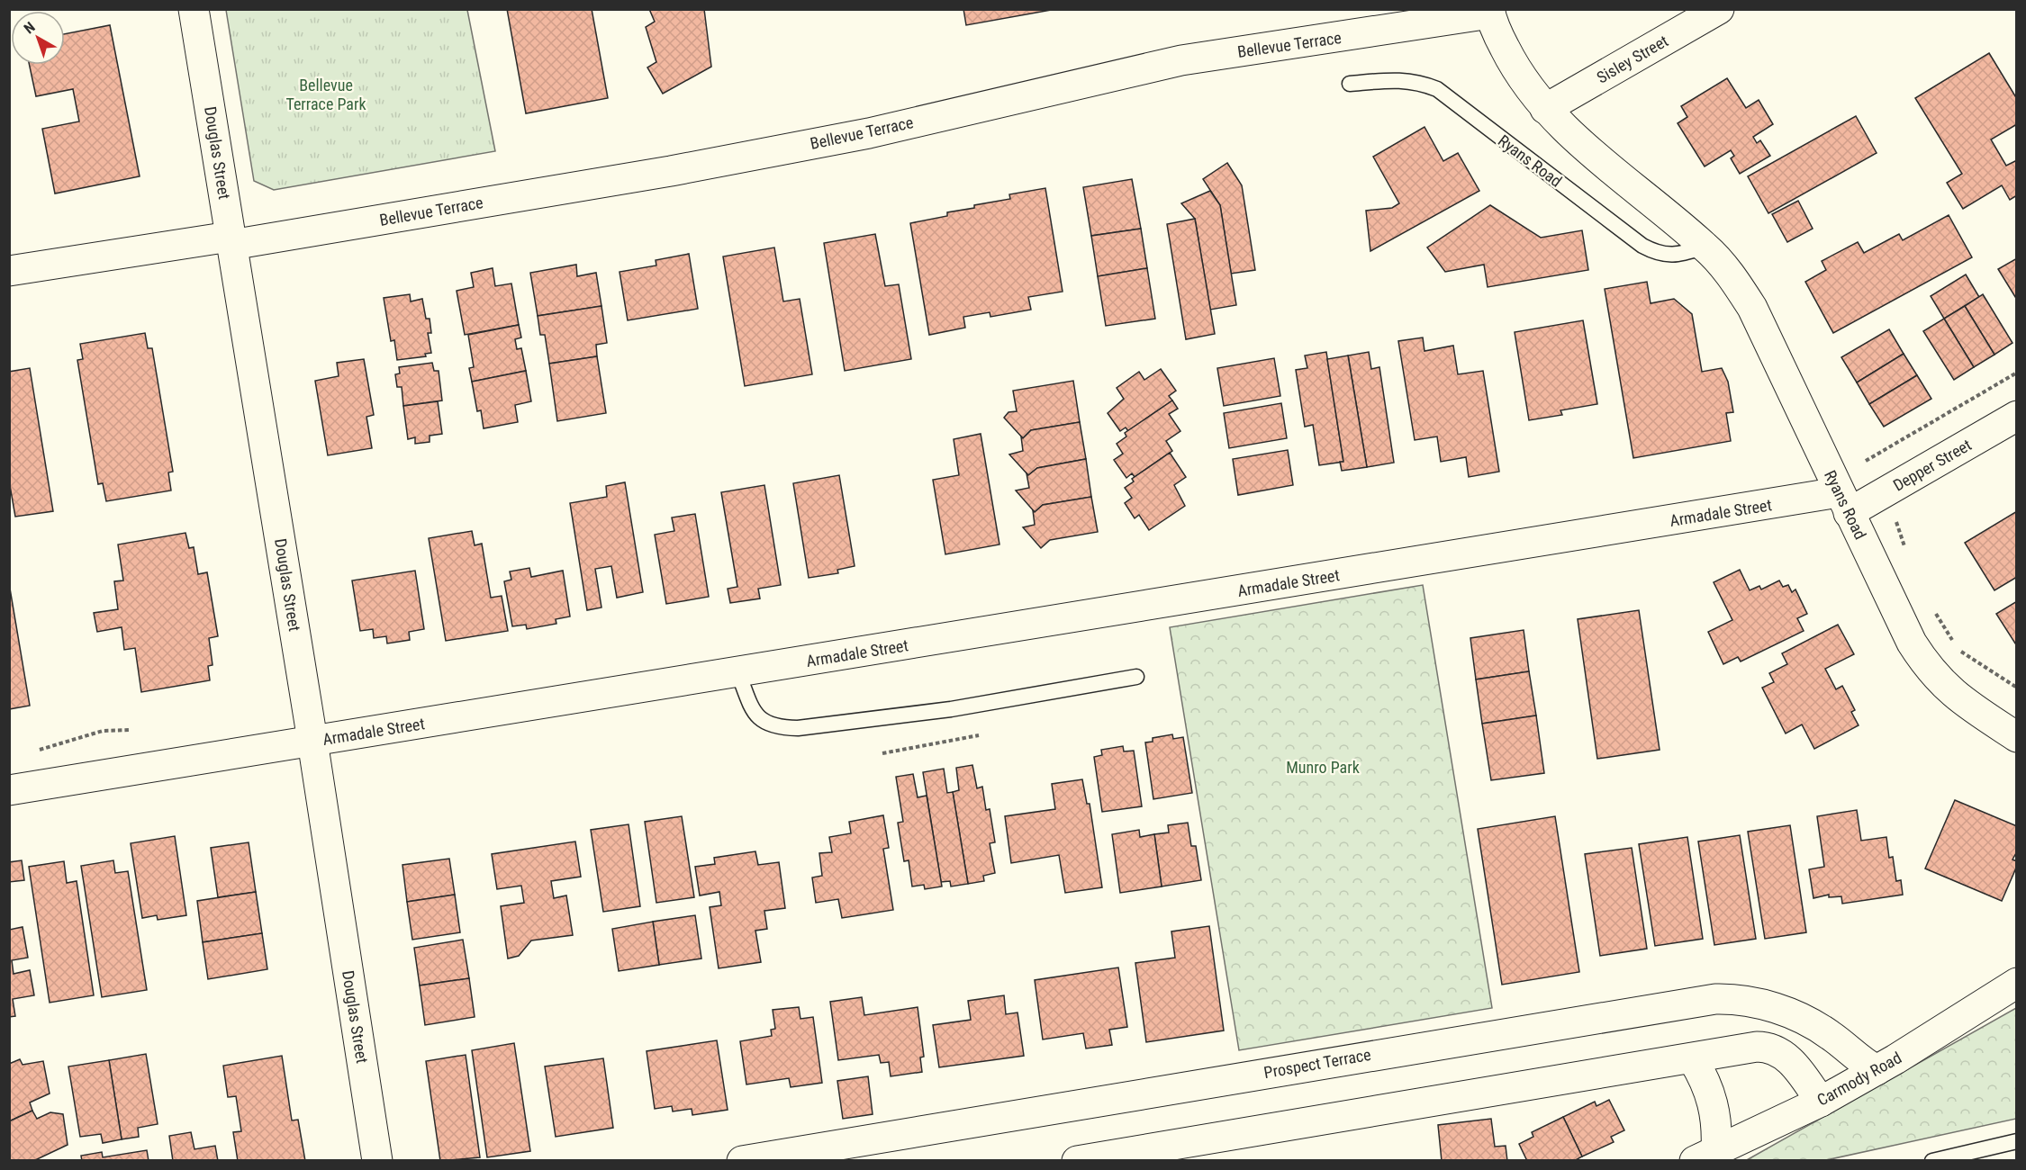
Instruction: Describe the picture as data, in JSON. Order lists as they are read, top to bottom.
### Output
{
  "streets": {
    "street": [
      "Bellevue Terrace",
      "Sisley Street",
      "Douglas Street",
      "Ryans Road",
      "Depper Street",
      "Armadale Street",
      "Prospect Terrace",
      "Carmody Road"
    ]
  },
  "crossings": [
    ["Bellevue Terrace", "Douglas Street"],
    ["Bellevue Terrace", "Ryans Road"],
    ["Sisley Street", "Ryans Road"],
    ["Douglas Street", "Armadale Street"],
    ["Ryans Road", "Depper Street"],
    ["Ryans Road", "Armadale Street"],
    ["Depper Street", "Armadale Street"],
    ["Prospect Terrace", "Carmody Road"]
  ],
  "parks": ["Bellevue Terrace Park", "Munro Park"],
  "north": "top left"
}
